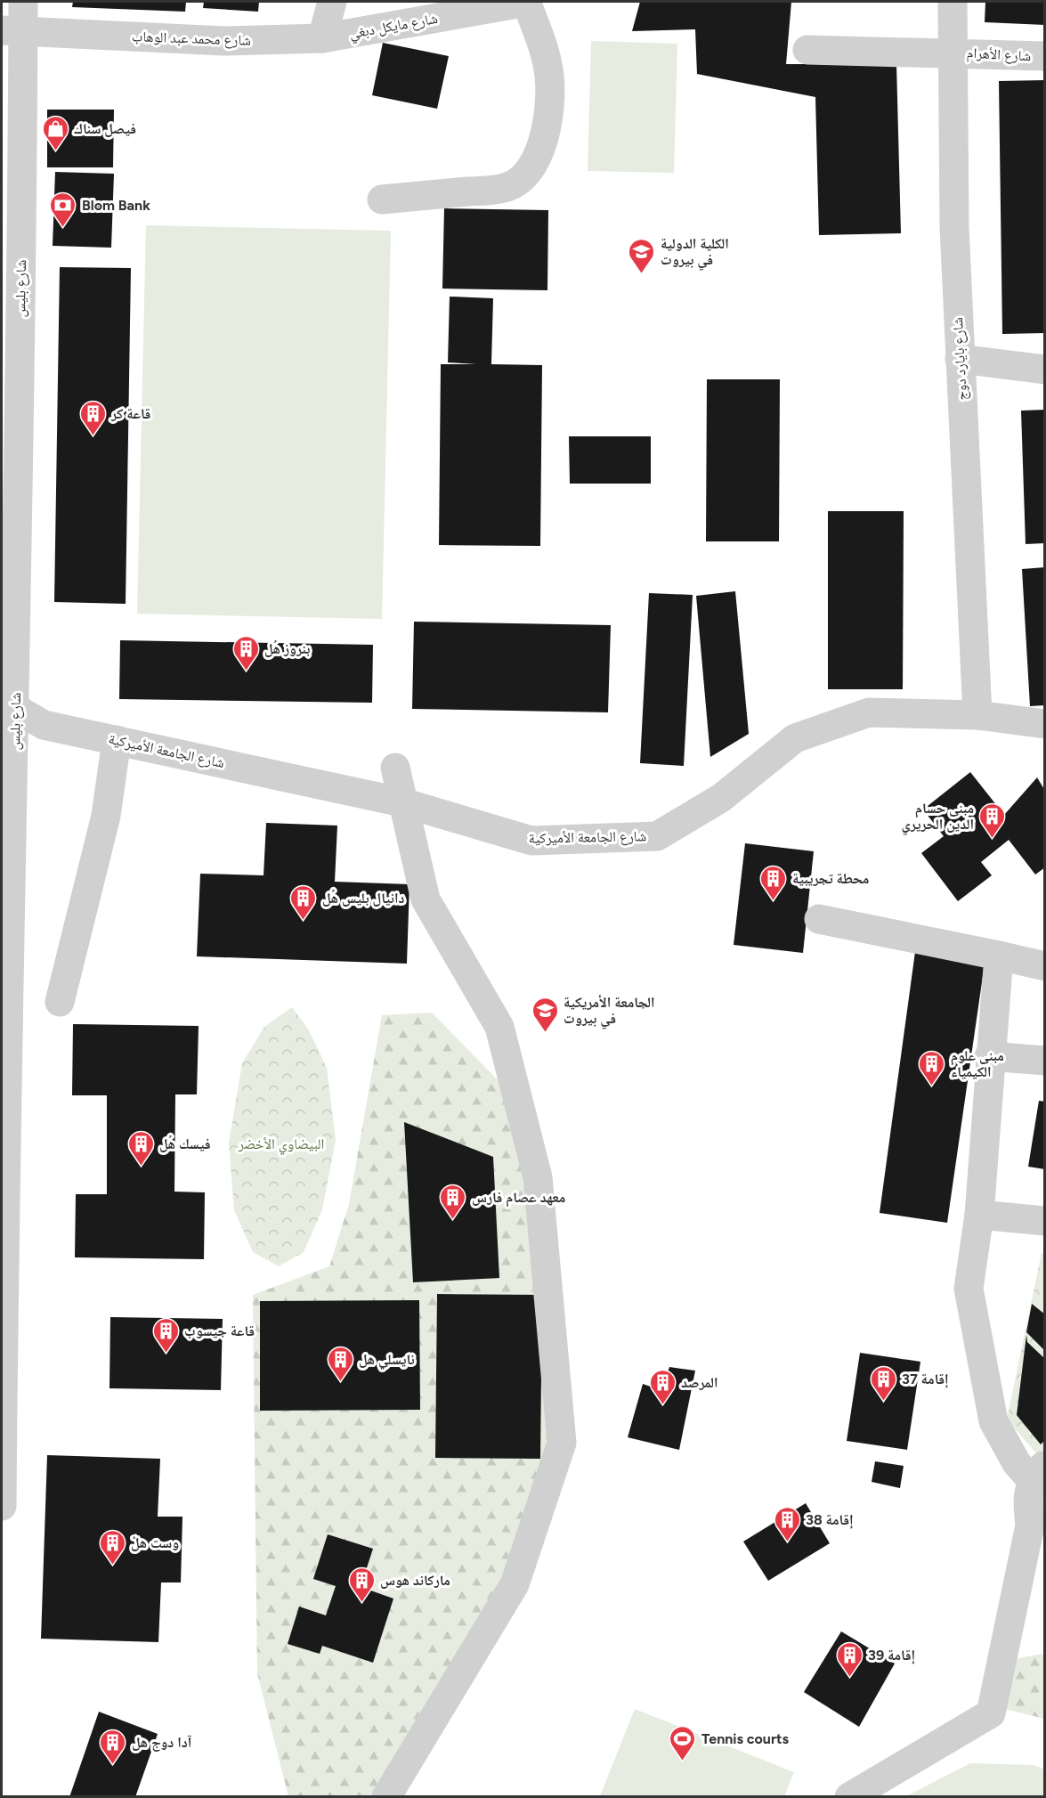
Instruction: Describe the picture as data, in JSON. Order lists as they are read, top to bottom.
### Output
{
  "streets": {
    "street": [
      "شارع مايكل دبغي",
      "شارع محمد عبد الوهاب",
      "شارع الأهرام",
      "شارع بليس",
      "شارع بايارد دوج",
      "شارع الجامعة الأميركية"
    ]
  },
  "crossings": [
    ["شارع مايكل دبغي", "شارع محمد عبد الوهاب"],
    ["شارع محمد عبد الوهاب", "شارع بليس"],
    ["شارع الأهرام", "شارع بايارد دوج"],
    ["شارع بليس", "شارع الجامعة الأميركية"],
    ["شارع بايارد دوج", "شارع الجامعة الأميركية"]
  ],
  "parks": ["البيضاوي الأخضر"],
  "places": {
    "shop": ["فيصل سناك"],
    "bank": ["Blom Bank"],
    "school or university": ["الكلية الدولية في بيروت", "الجامعة الأمريكية في بيروت"],
    "building": [
      "قاعة كر",
      "بنروز هُل",
      "مبنى حسام الدين الحريري",
      "محطة تجريبية",
      "دانيال بليس هُل",
      "مبنى علوم الكيمياء",
      "فيسك هُل",
      "معهد عصام فارس",
      "قاعة جيسوب",
      "نايسلي هل",
      "إقامة 37",
      "المرصد",
      "إقامة 38",
      "وست هلّ",
      "ماركاند هوس",
      "إقامة 39",
      "آدا دوج هل"
    ],
    "sports": ["Tennis courts"]
  }
}
